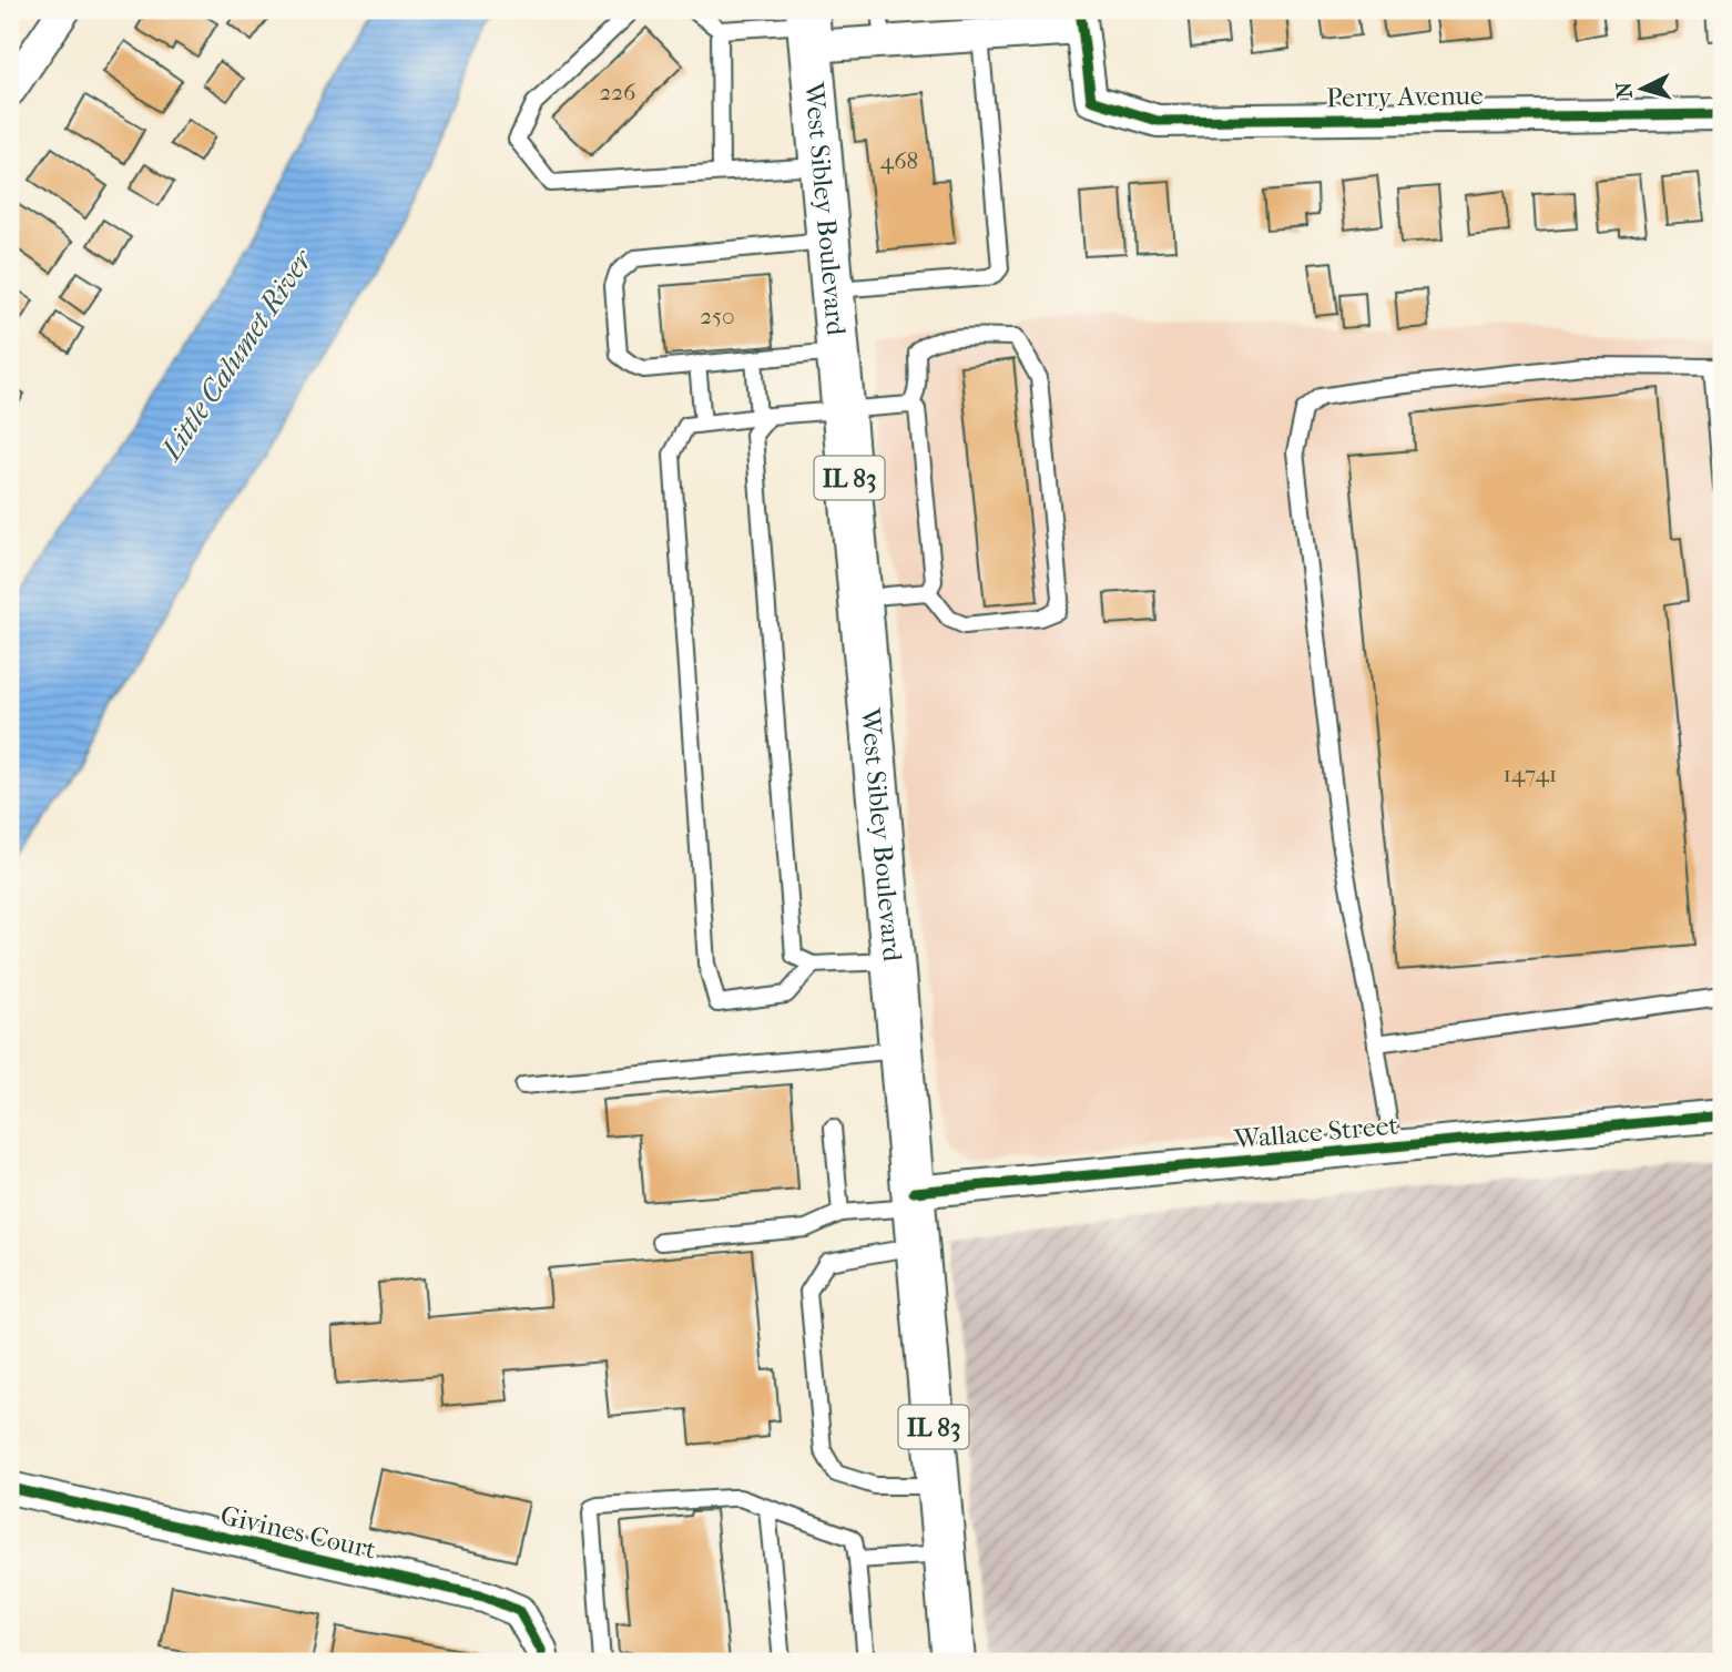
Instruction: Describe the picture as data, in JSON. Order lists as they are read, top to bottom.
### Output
{
  "streets": {
    "main road": ["West Sibley Boulevard", "IL 83"],
    "street": ["Perry Avenue", "Wallace Street", "Givines Court"]
  },
  "crossings": [
    ["West Sibley Boulevard", "Wallace Street"]
  ],
  "water": ["Little Calumet River"],
  "house_numbers": [
    "226",
    "468",
    "250",
    "14741"
  ],
  "north": "left"
}
